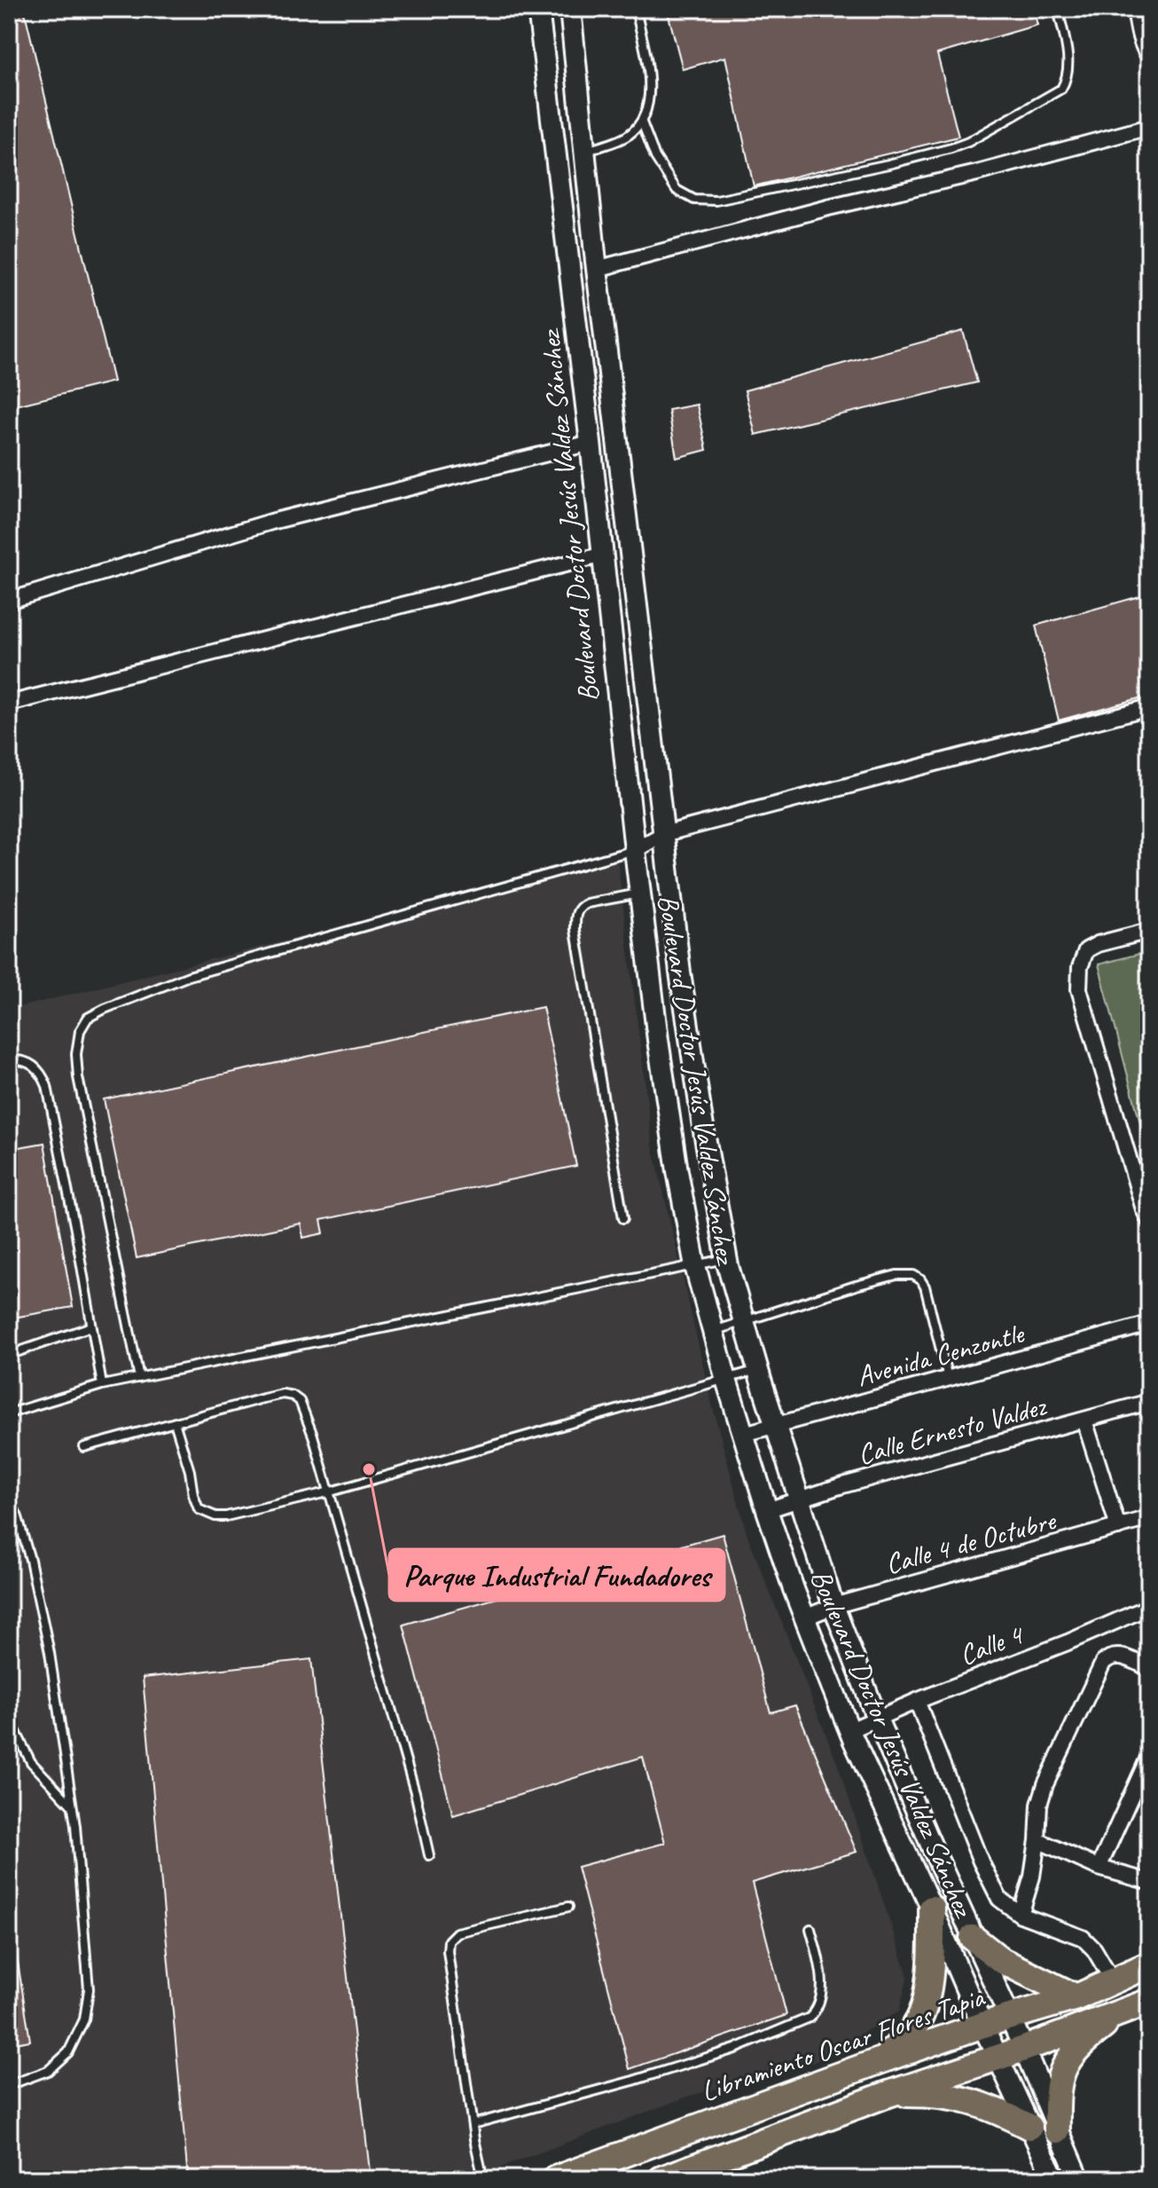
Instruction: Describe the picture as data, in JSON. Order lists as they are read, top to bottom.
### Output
{
  "streets": {
    "highway": ["Libramiento Oscar Flores Tapia"],
    "main road": ["Boulevard Doctor Jesús Valdez Sánchez"],
    "street": [
      "Avenida Cenzontle",
      "Calle Ernesto Valdez",
      "Calle 4 de Octubre",
      "Calle 4"
    ]
  },
  "crossings": [
    ["Boulevard Doctor Jesús Valdez Sánchez", "Avenida Cenzontle"],
    ["Boulevard Doctor Jesús Valdez Sánchez", "Calle Ernesto Valdez"],
    ["Boulevard Doctor Jesús Valdez Sánchez", "Calle 4 de Octubre"],
    ["Boulevard Doctor Jesús Valdez Sánchez", "Calle 4"],
    ["Boulevard Doctor Jesús Valdez Sánchez", "Libramiento Oscar Flores Tapia"]
  ],
  "places": ["Parque Industrial Fundadores"]
}
